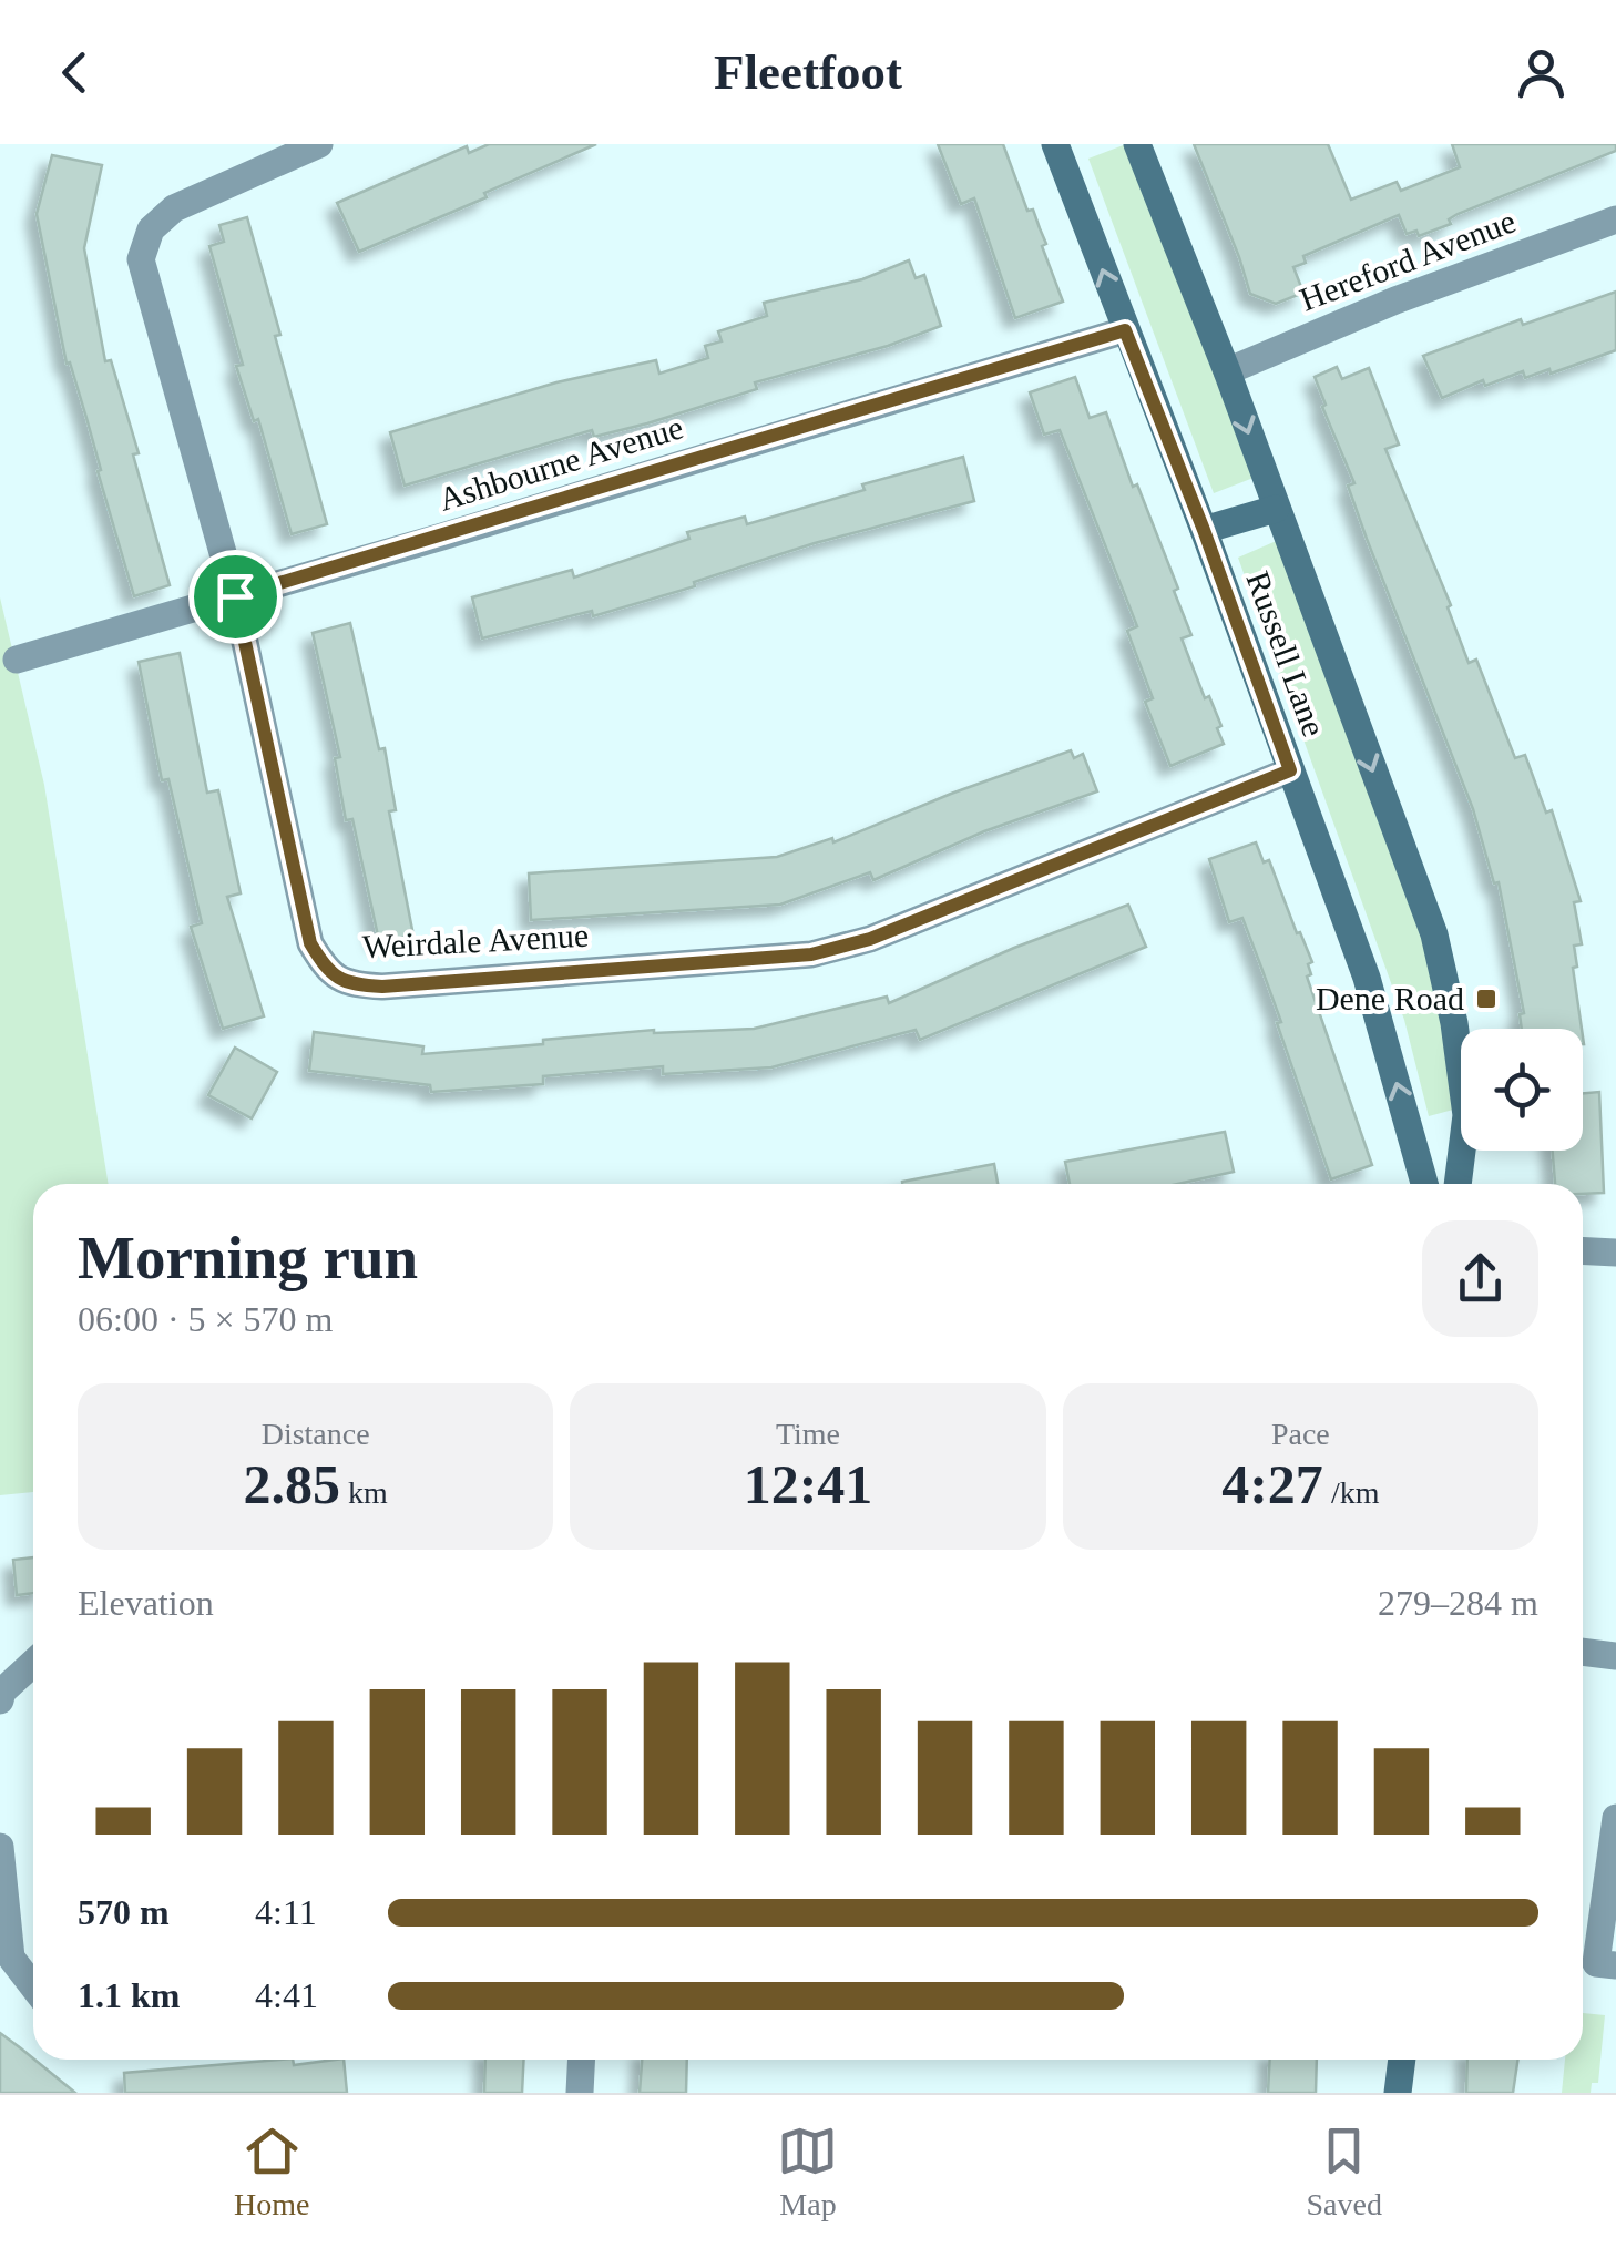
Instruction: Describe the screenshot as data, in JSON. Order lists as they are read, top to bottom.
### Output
{
  "streets": {
    "main road": ["Russell Lane"],
    "street": ["Hereford Avenue", "Ashbourne Avenue", "Weirdale Avenue"]
  },
  "crossings": [
    ["Hereford Avenue", "Russell Lane"],
    ["Ashbourne Avenue", "Russell Lane"],
    ["Ashbourne Avenue", "Weirdale Avenue"],
    ["Russell Lane", "Weirdale Avenue"]
  ],
  "places": {
    "transit": ["Dene Road"]
  },
  "page": {
    "header": "Fleetfoot",
    "heading": ["Morning run", "06:00 · 5 × 570 m"],
    "stats": [
      ["Distance", "2.85 km"],
      ["Time", "12:41"],
      ["Pace", "4:27 /km"]
    ],
    "chart": ["Elevation", "279–284 m"],
    "list": [
      {
        "name": "570 m",
        "note": "4:11"
      },
      {
        "name": "1.1 km",
        "note": "4:41"
      }
    ],
    "tabs": ["Home", "Map", "Saved"]
  }
}
